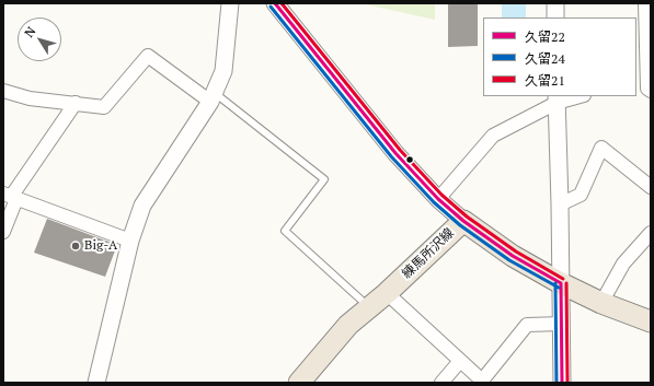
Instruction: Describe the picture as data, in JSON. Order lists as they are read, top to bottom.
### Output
{
  "streets": {
    "main road": ["練馬所沢線"]
  },
  "places": ["Big-A"],
  "lines": ["transit line 久留22", "transit line 久留21", "transit line 久留24"],
  "legend": ["久留22", "久留24", "久留21"],
  "north": "top left"
}
